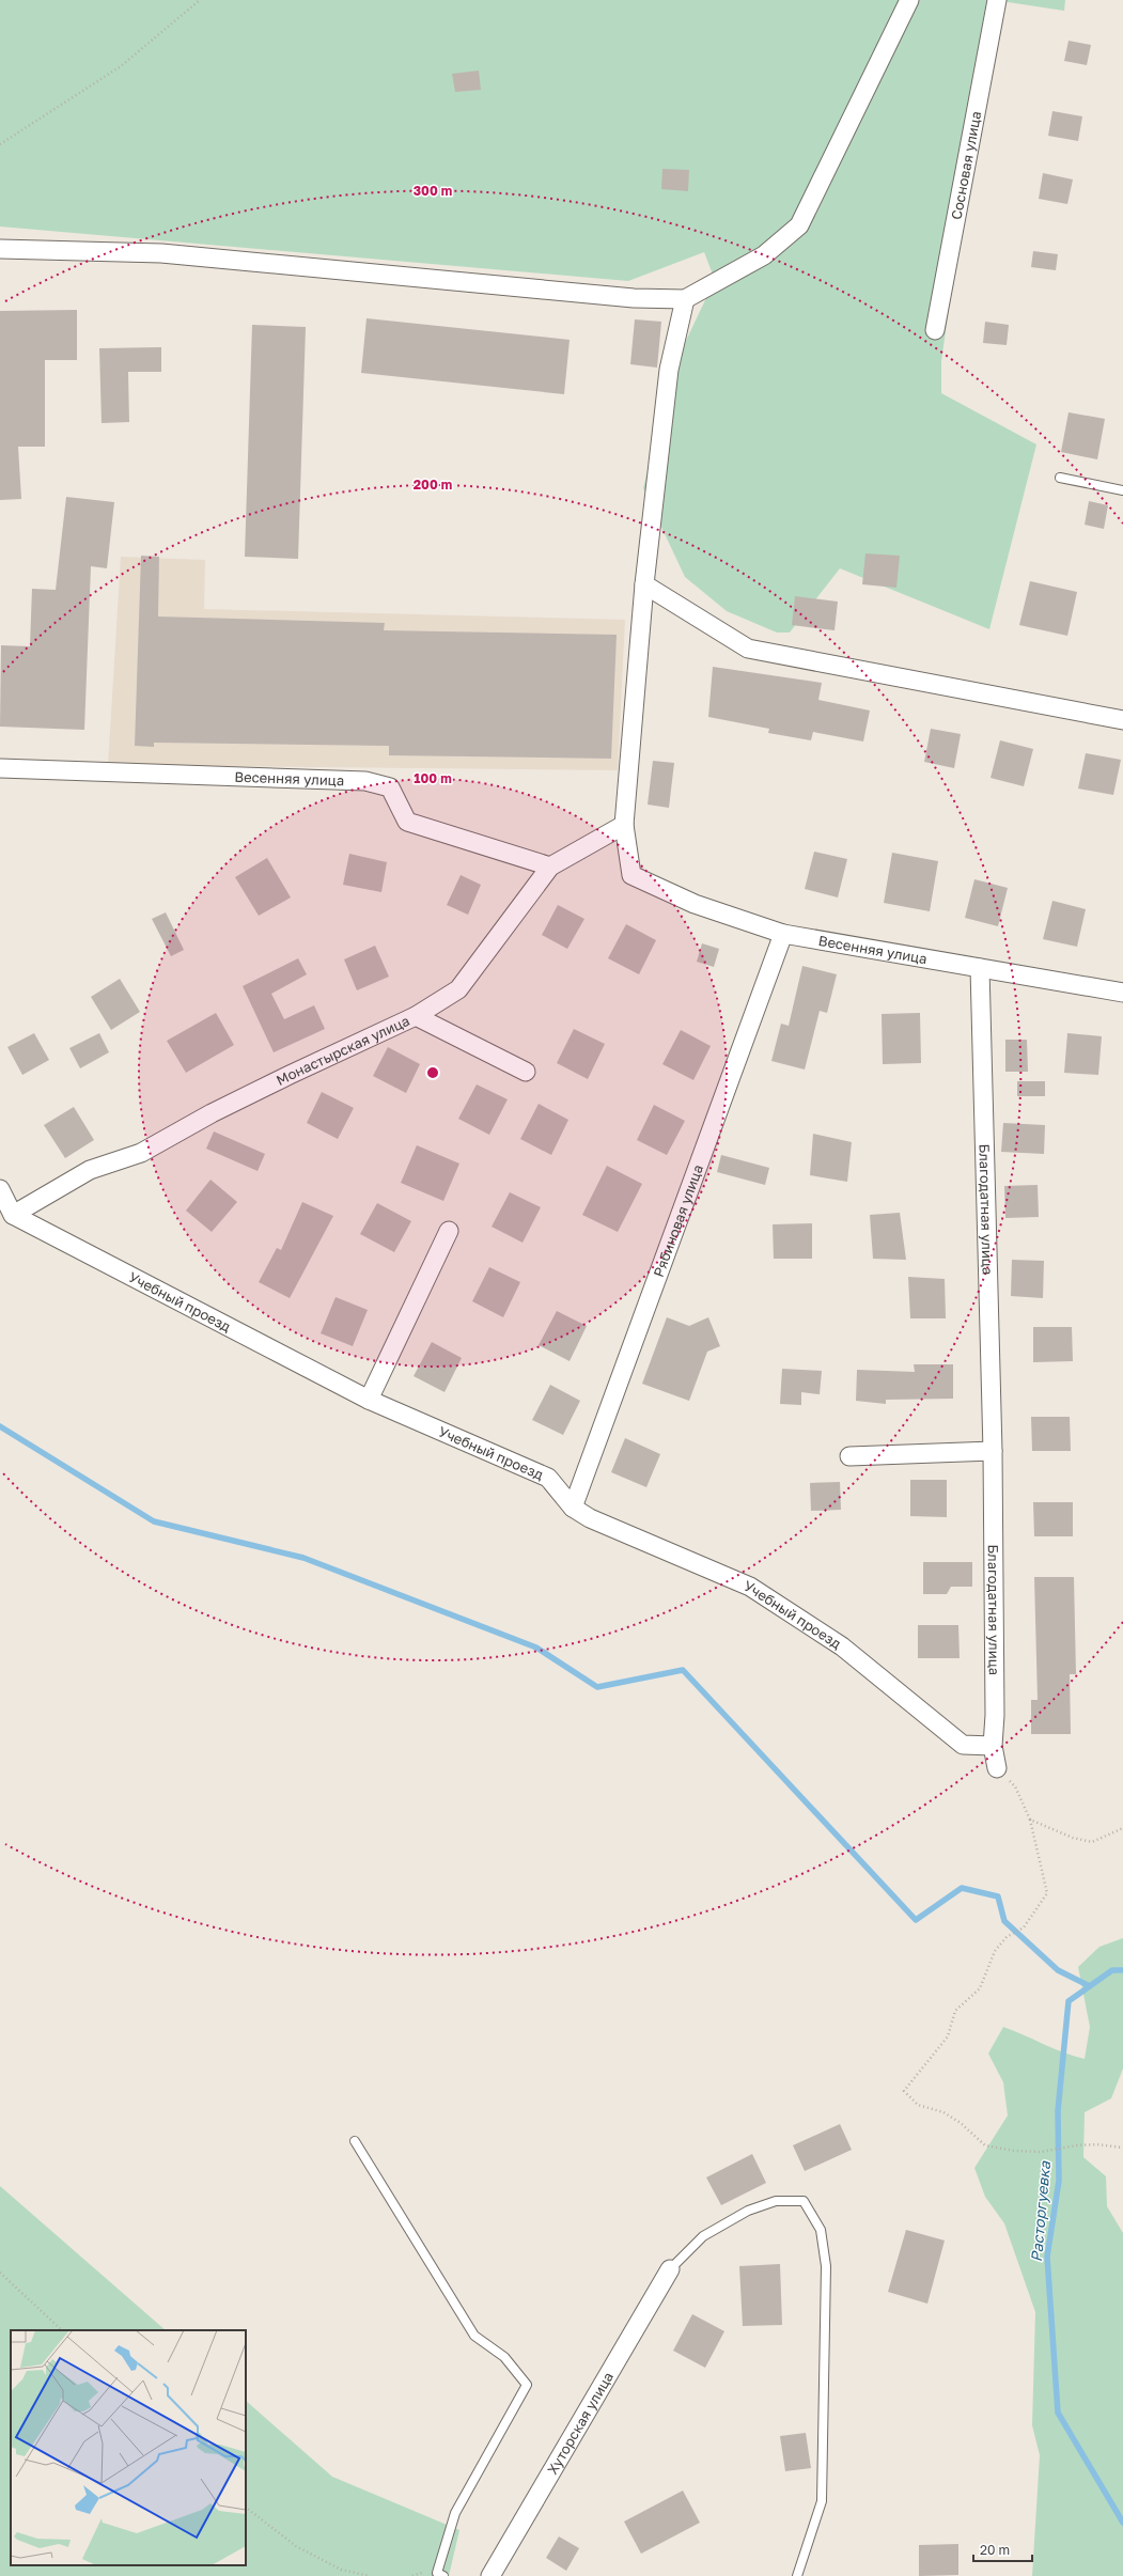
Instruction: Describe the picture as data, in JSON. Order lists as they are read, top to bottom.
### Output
{
  "streets": {
    "street": [
      "Сосновая улица",
      "Весенняя улица",
      "Монастырская улица",
      "Благодатная улица",
      "Рябиновая улица",
      "Учебный проезд",
      "Хуторская улица"
    ]
  },
  "crossings": [
    ["Весенняя улица", "Монастырская улица"],
    ["Весенняя улица", "Благодатная улица"],
    ["Весенняя улица", "Рябиновая улица"],
    ["Монастырская улица", "Учебный проезд"],
    ["Благодатная улица", "Учебный проезд"],
    ["Рябиновая улица", "Учебный проезд"]
  ],
  "water": ["Расторгуевка"],
  "scale_bar": "20 m",
  "rings": ["300 m", "200 m", "100 m"]
}
